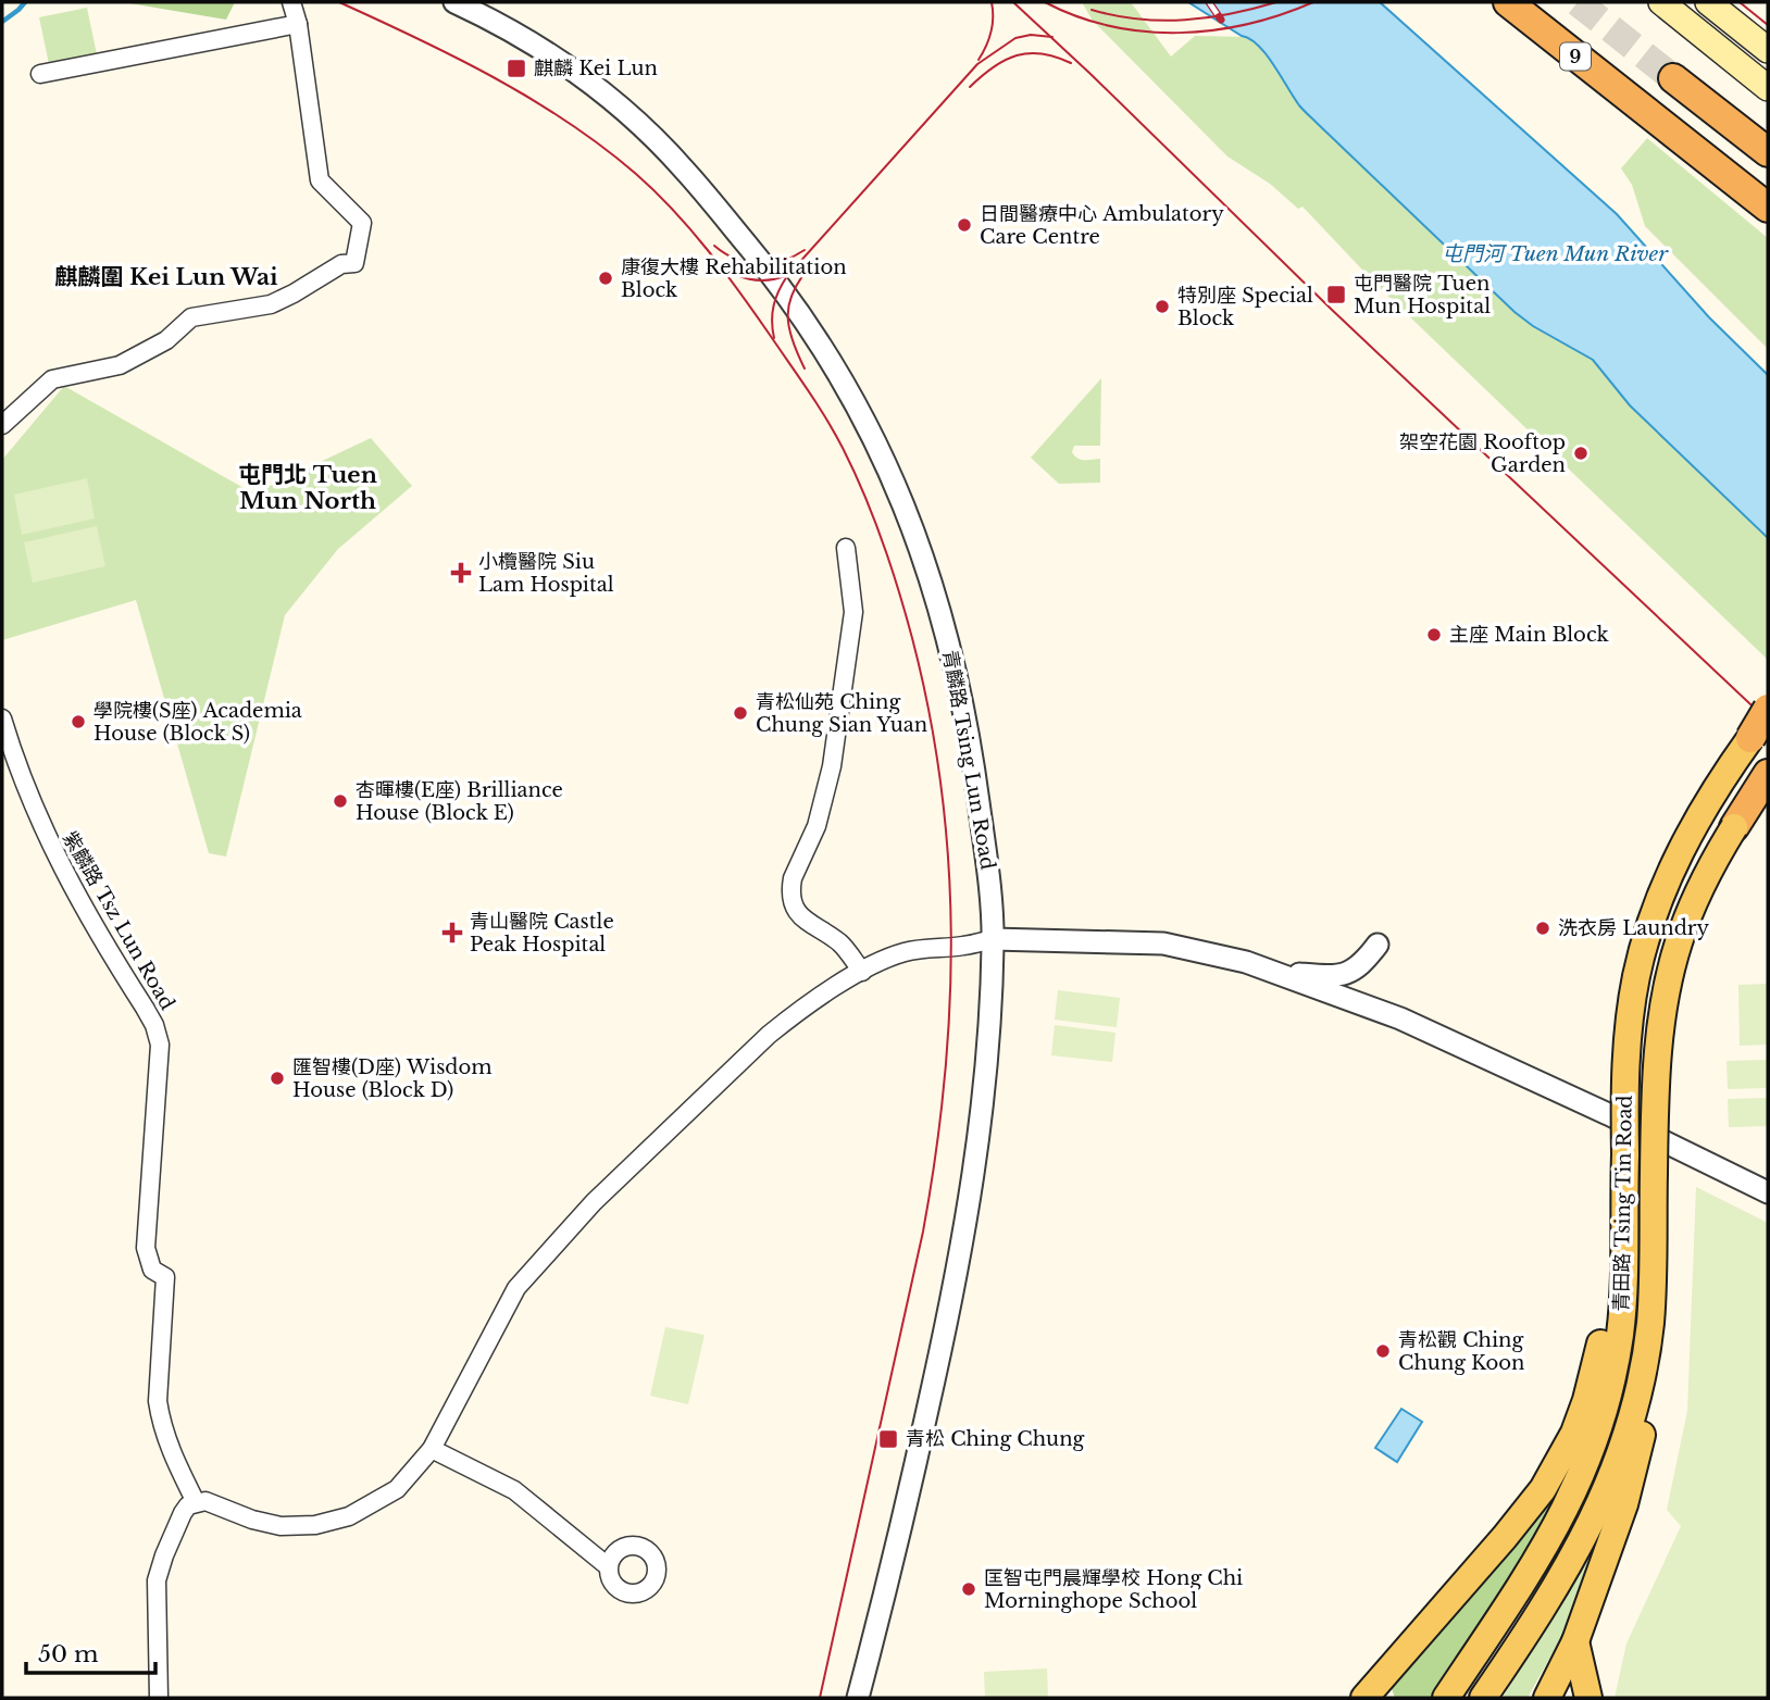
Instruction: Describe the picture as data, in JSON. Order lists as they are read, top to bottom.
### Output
{
  "streets": {
    "highway": ["9"],
    "main road": ["青田路 Tsing Tin Road"],
    "street": ["青麟路 Tsing Lun Road", "紫麟路 Tsz Lun Road"]
  },
  "districts": ["麒麟圍 Kei Lun Wai", "屯門北 Tuen Mun North"],
  "water": ["屯門河 Tuen Mun River"],
  "places": {
    "transit": ["麒麟 Kei Lun", "屯門醫院 Tuen Mun Hospital", "青松 Ching Chung"],
    "other": [
      "日間醫療中心 Ambulatory Care Centre",
      "康復大樓 Rehabilitation Block",
      "特別座 Special Block",
      "架空花園 Rooftop Garden",
      "主座 Main Block",
      "青松仙苑 Ching Chung Sian Yuan",
      "學院樓(S座) Academia House (Block S)",
      "杏暉樓(E座) Brilliance House (Block E)",
      "洗衣房 Laundry",
      "匯智樓(D座) Wisdom House (Block D)",
      "青松觀 Ching Chung Koon",
      "匡智屯門晨輝學校 Hong Chi Morninghope School"
    ],
    "health": ["小欖醫院 Siu Lam Hospital", "青山醫院 Castle Peak Hospital"]
  },
  "scale_bar": "50 m"
}
